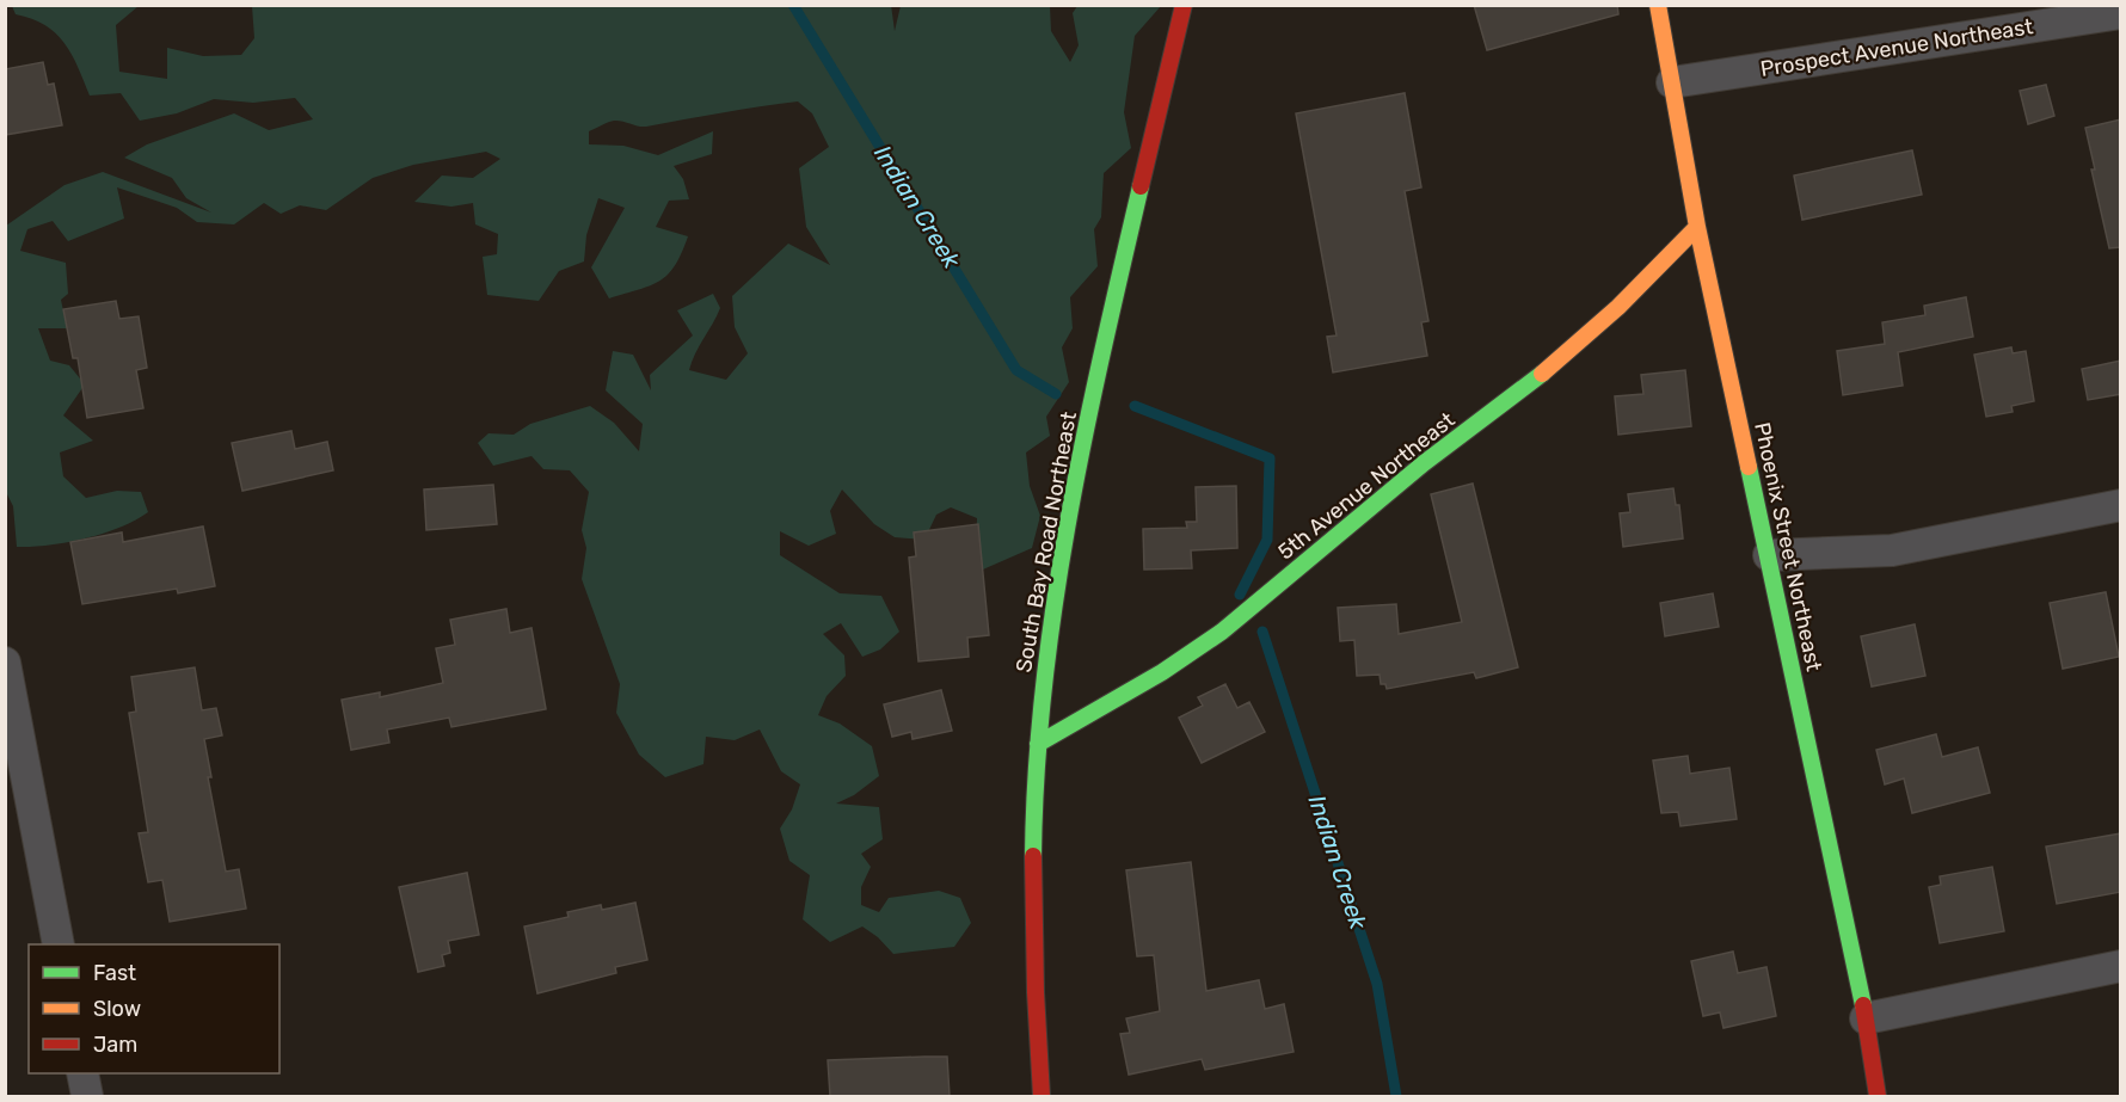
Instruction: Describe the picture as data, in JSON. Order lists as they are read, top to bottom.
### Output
{
  "streets": {
    "street": [
      "Prospect Avenue Northeast",
      "5th Avenue Northeast",
      "South Bay Road Northeast",
      "Phoenix Street Northeast"
    ]
  },
  "crossings": [
    ["Prospect Avenue Northeast", "Phoenix Street Northeast"],
    ["5th Avenue Northeast", "South Bay Road Northeast"],
    ["5th Avenue Northeast", "Phoenix Street Northeast"]
  ],
  "water": ["Indian Creek"],
  "legend": ["Fast", "Slow", "Jam"]
}
